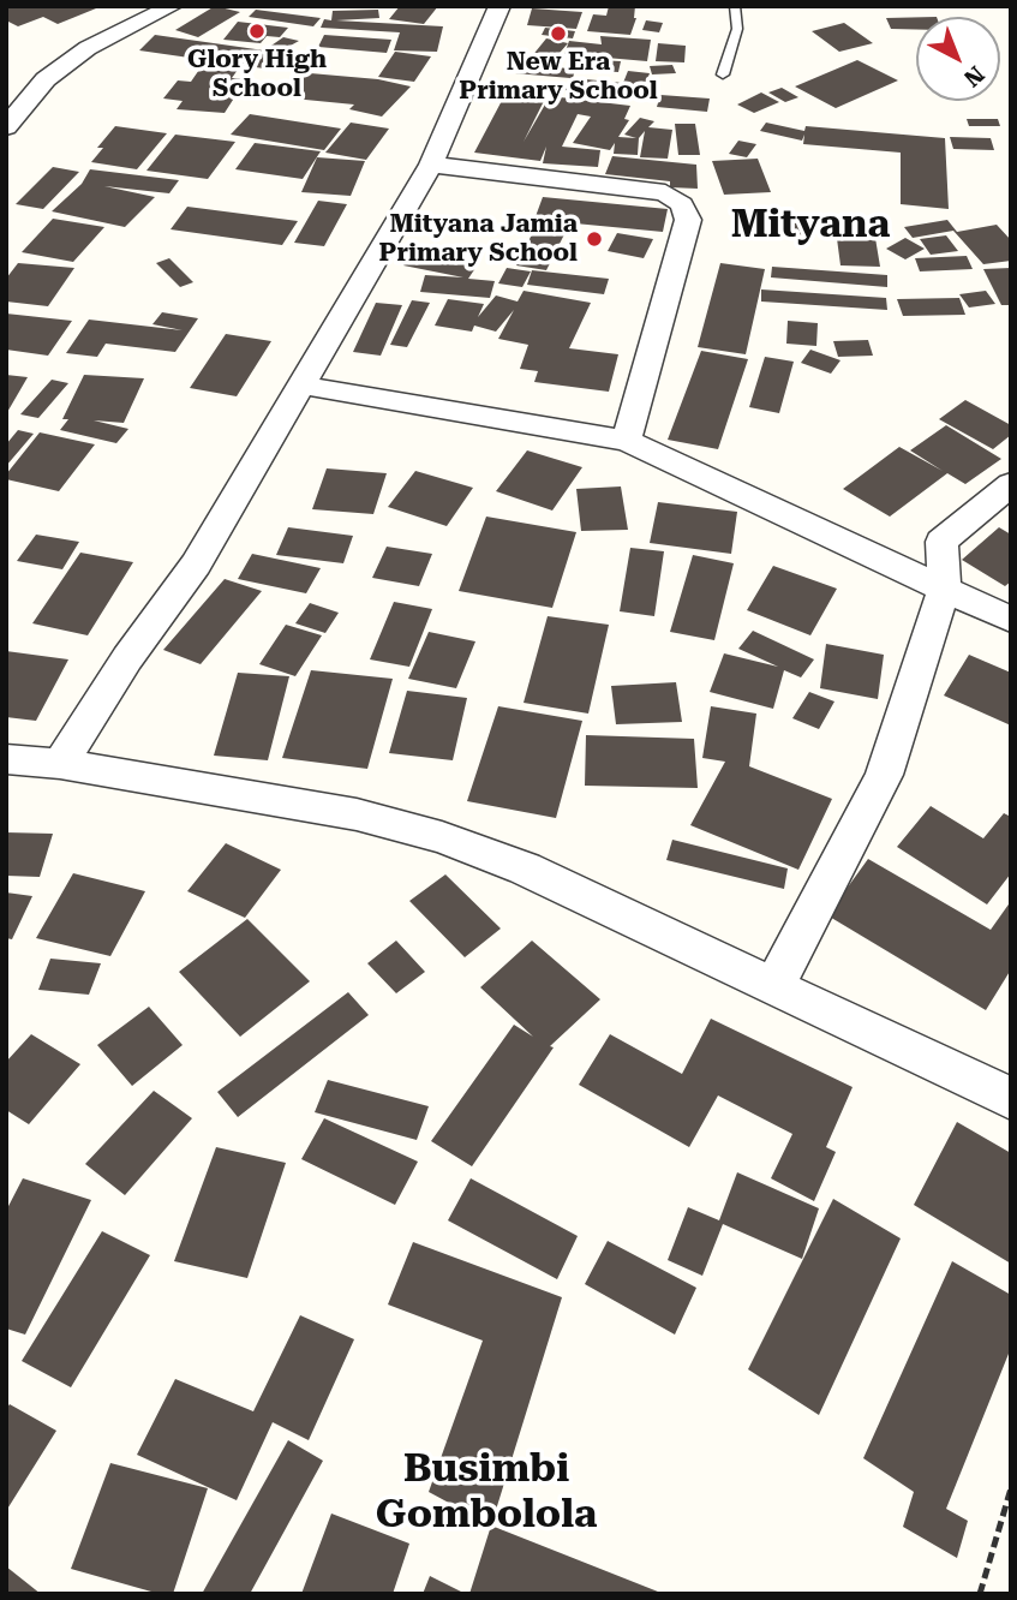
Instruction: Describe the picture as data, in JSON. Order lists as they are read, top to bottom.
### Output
{
  "districts": ["Mityana", "Busimbi Gombolola"],
  "places": ["Glory High School", "New Era Primary School", "Mityana Jamia Primary School"],
  "north": "bottom right"
}
